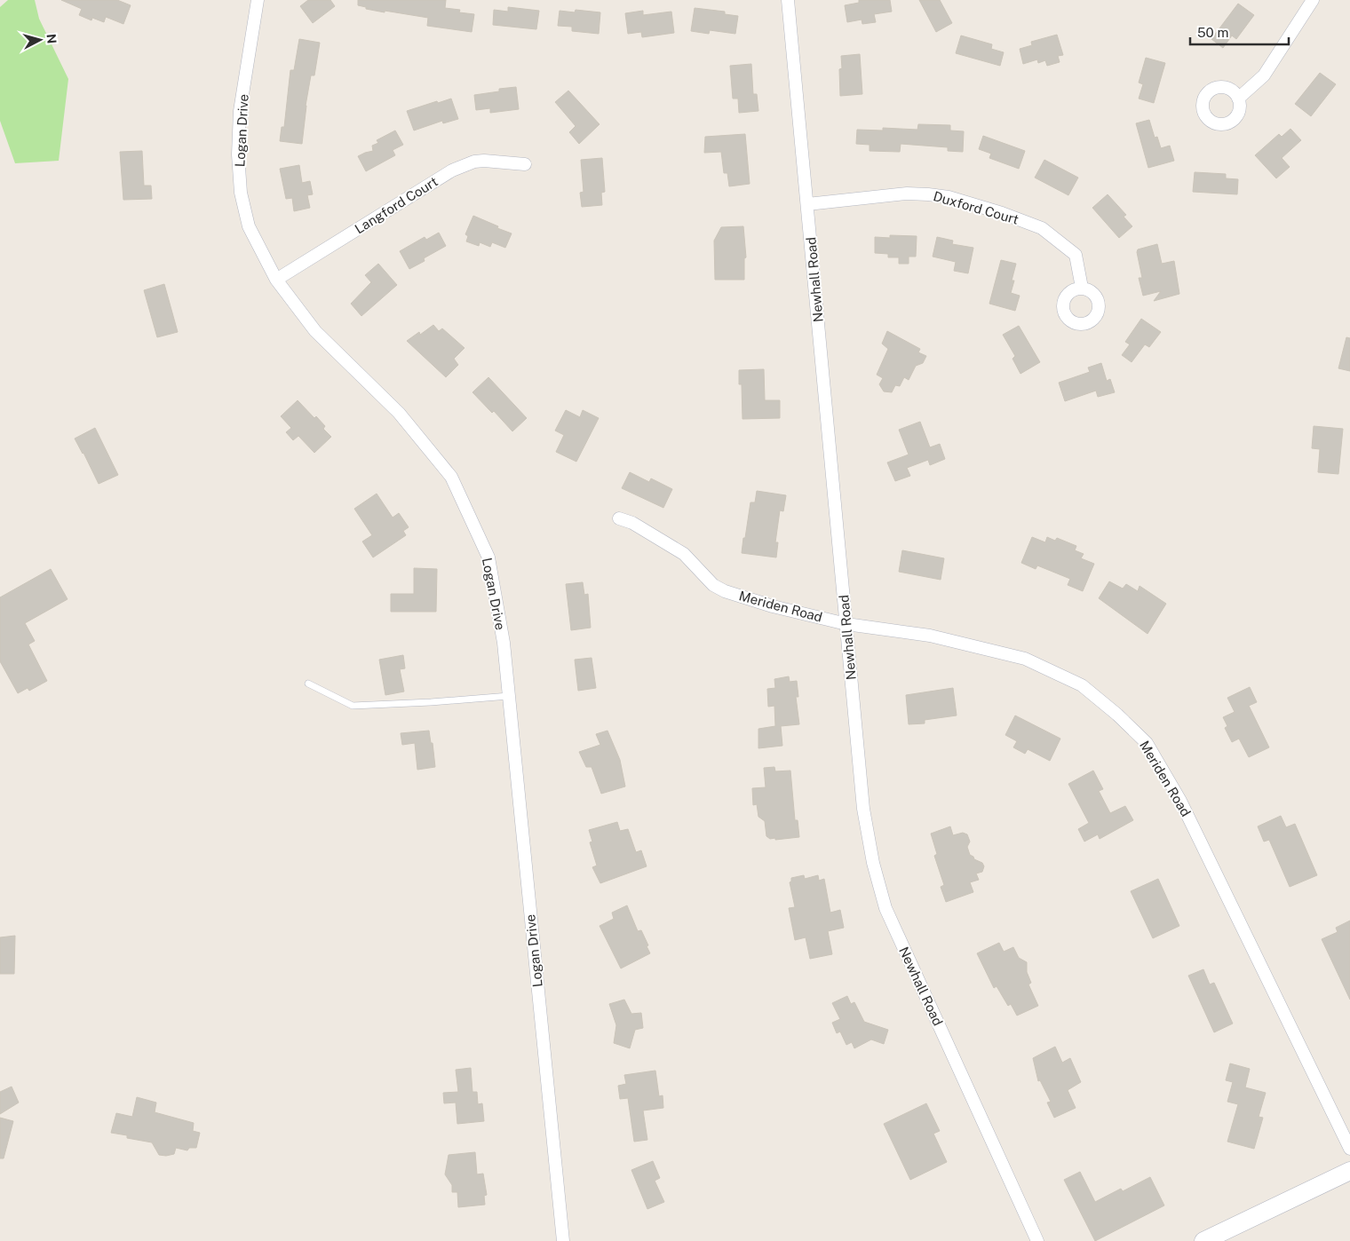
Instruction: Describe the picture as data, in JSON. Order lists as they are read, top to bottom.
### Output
{
  "streets": {
    "street": [
      "Logan Drive",
      "Langford Court",
      "Duxford Court",
      "Newhall Road",
      "Meriden Road"
    ]
  },
  "crossings": [
    ["Logan Drive", "Langford Court"],
    ["Duxford Court", "Newhall Road"],
    ["Newhall Road", "Meriden Road"]
  ],
  "scale_bar": "50 m",
  "north": "right"
}
